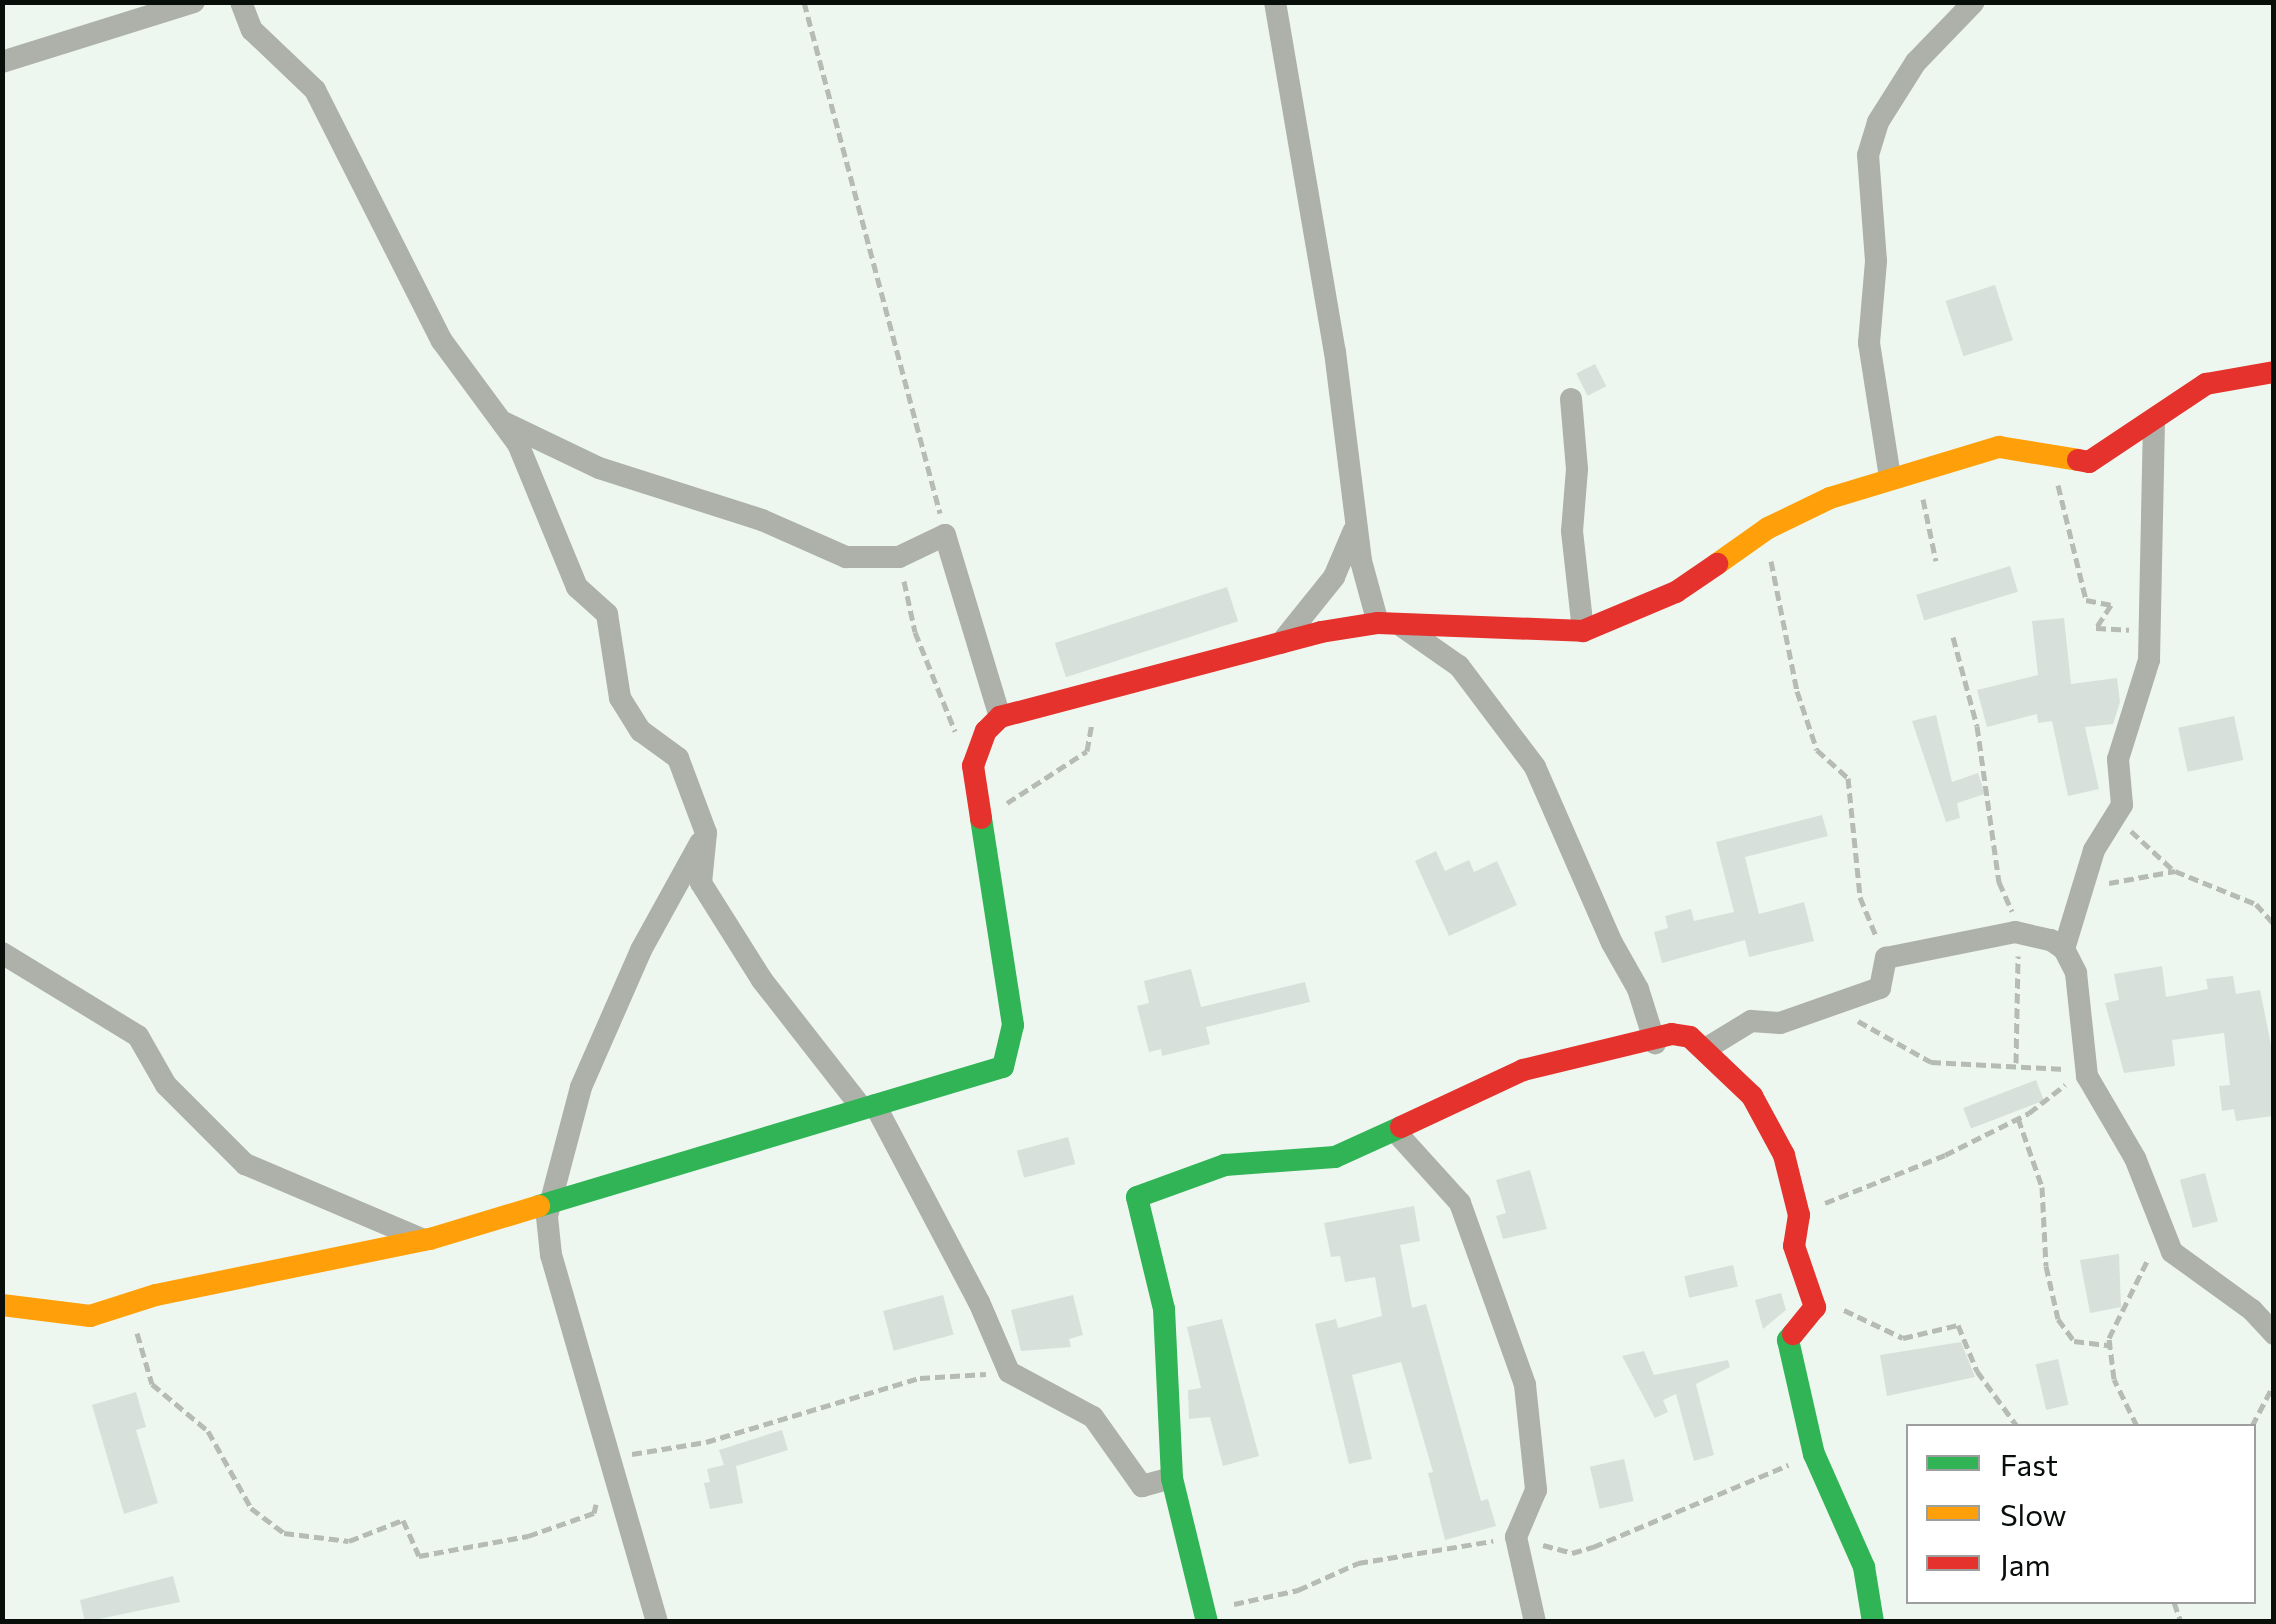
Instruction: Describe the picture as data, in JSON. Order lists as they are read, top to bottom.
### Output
{
  "legend": ["Fast", "Slow", "Jam"]
}
